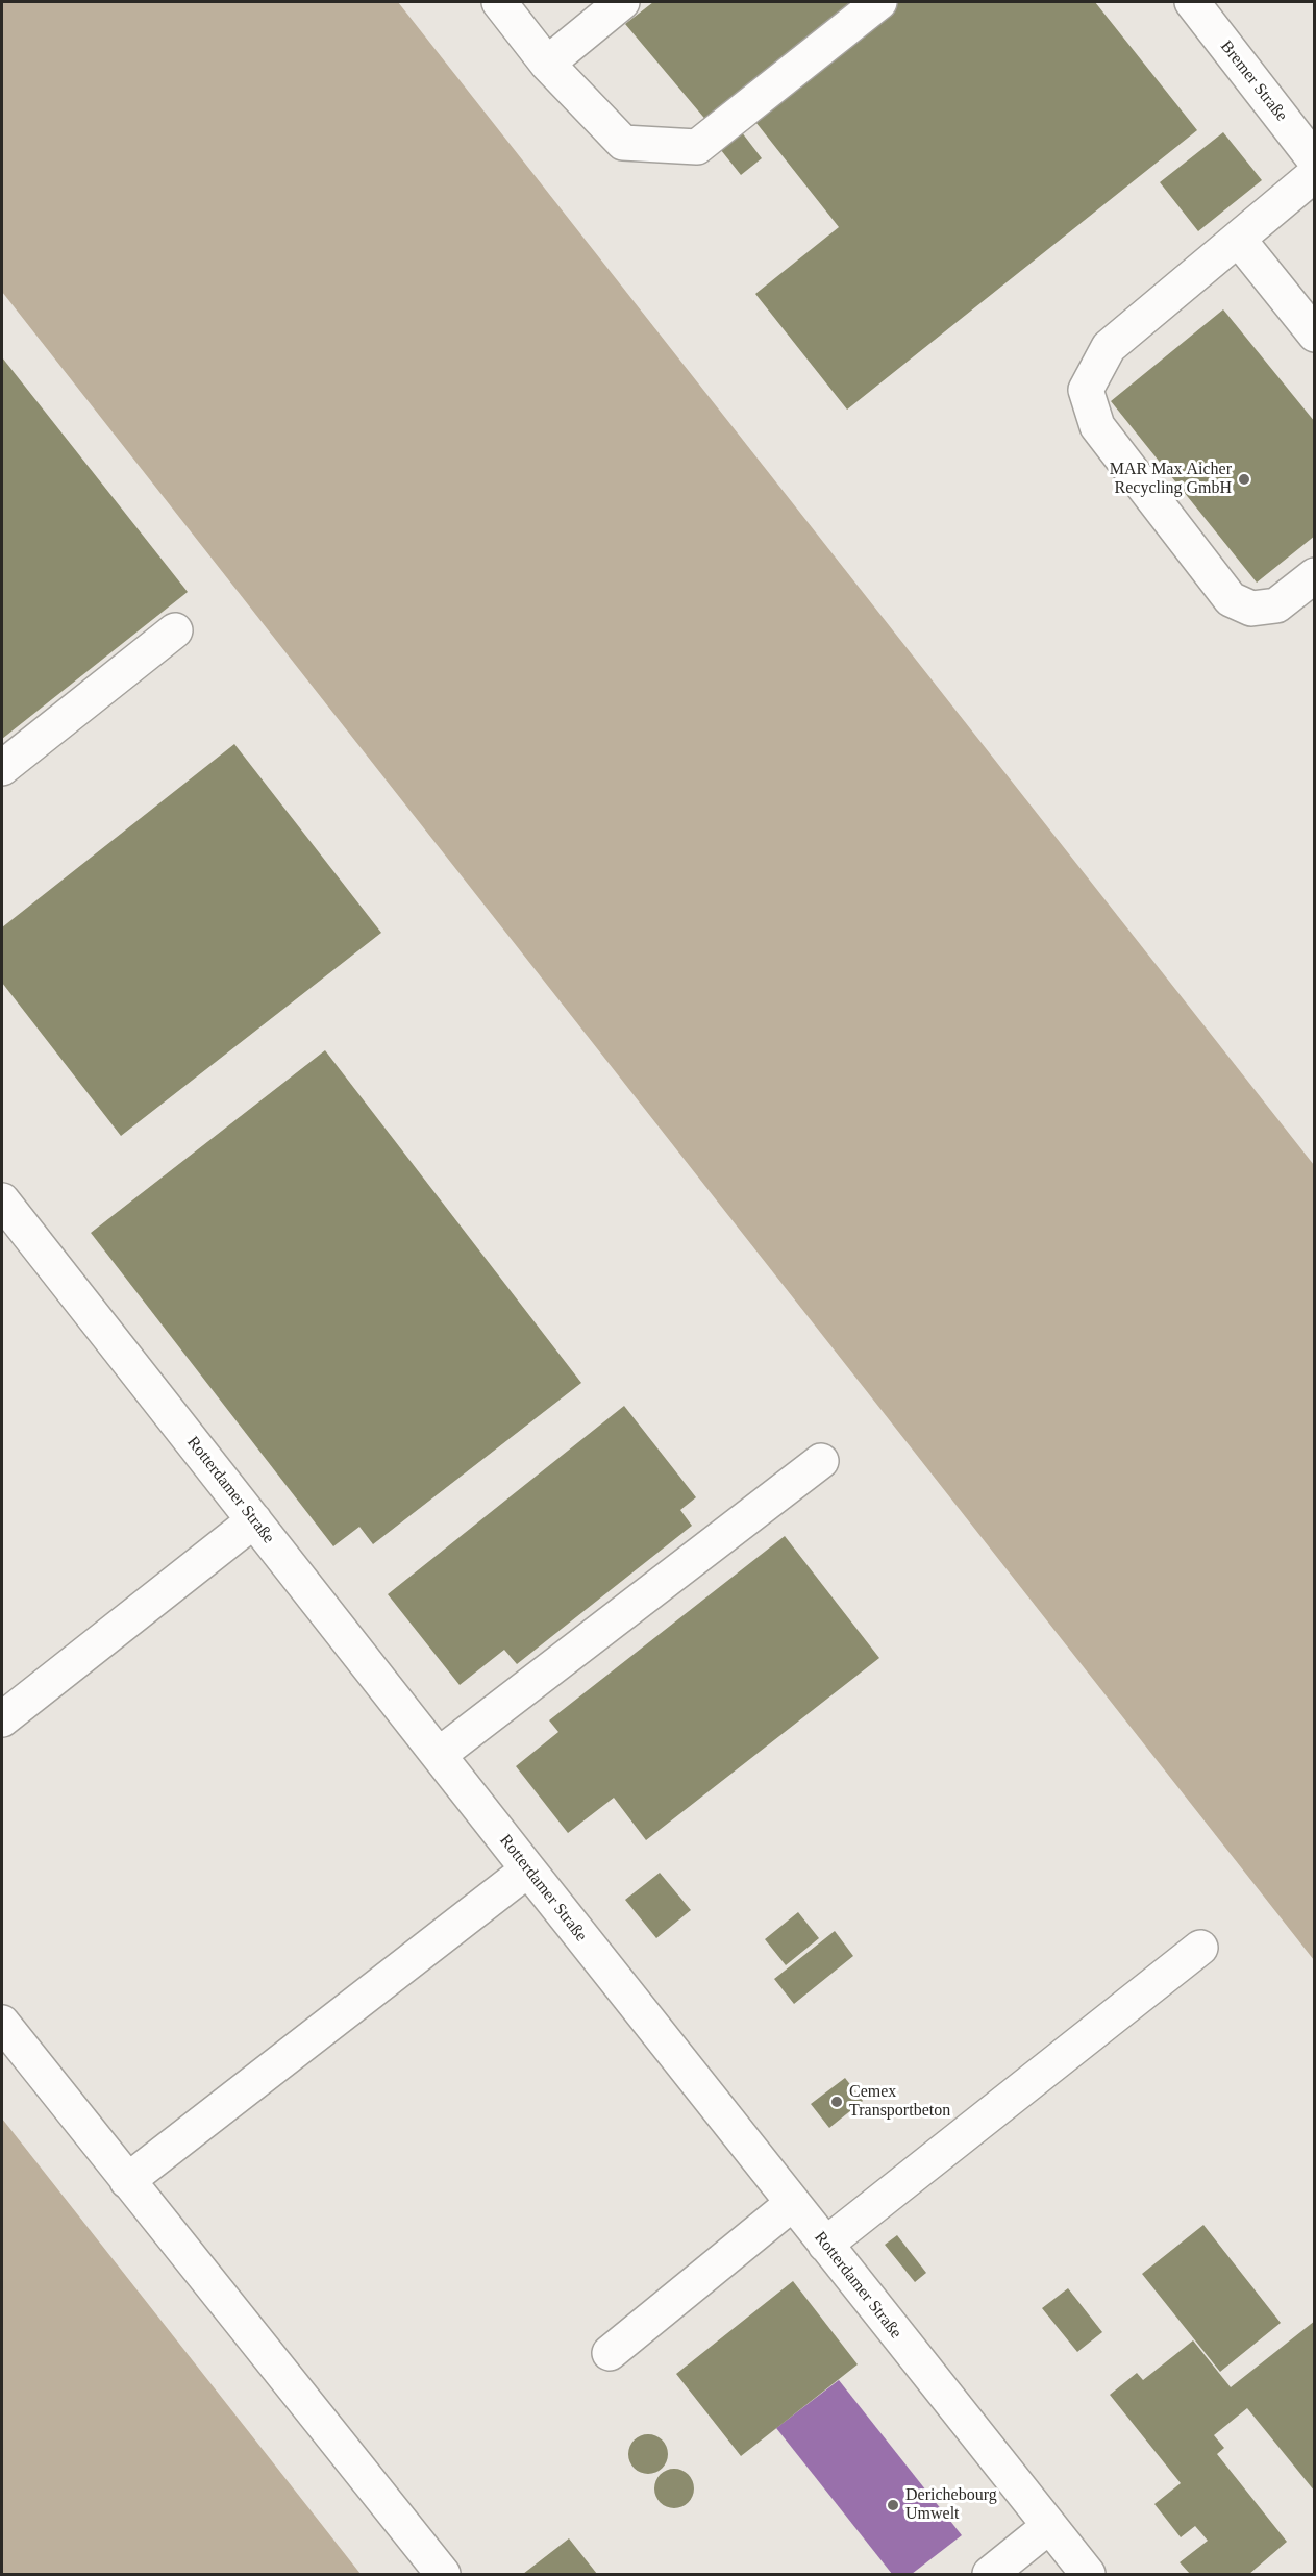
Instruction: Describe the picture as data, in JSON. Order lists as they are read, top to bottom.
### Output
{
  "streets": {
    "street": ["Bremer Straße", "Rotterdamer Straße"]
  },
  "places": ["MAR Max Aicher Recycling GmbH", "Cemex Transportbeton", "Derichebourg Umwelt"]
}
